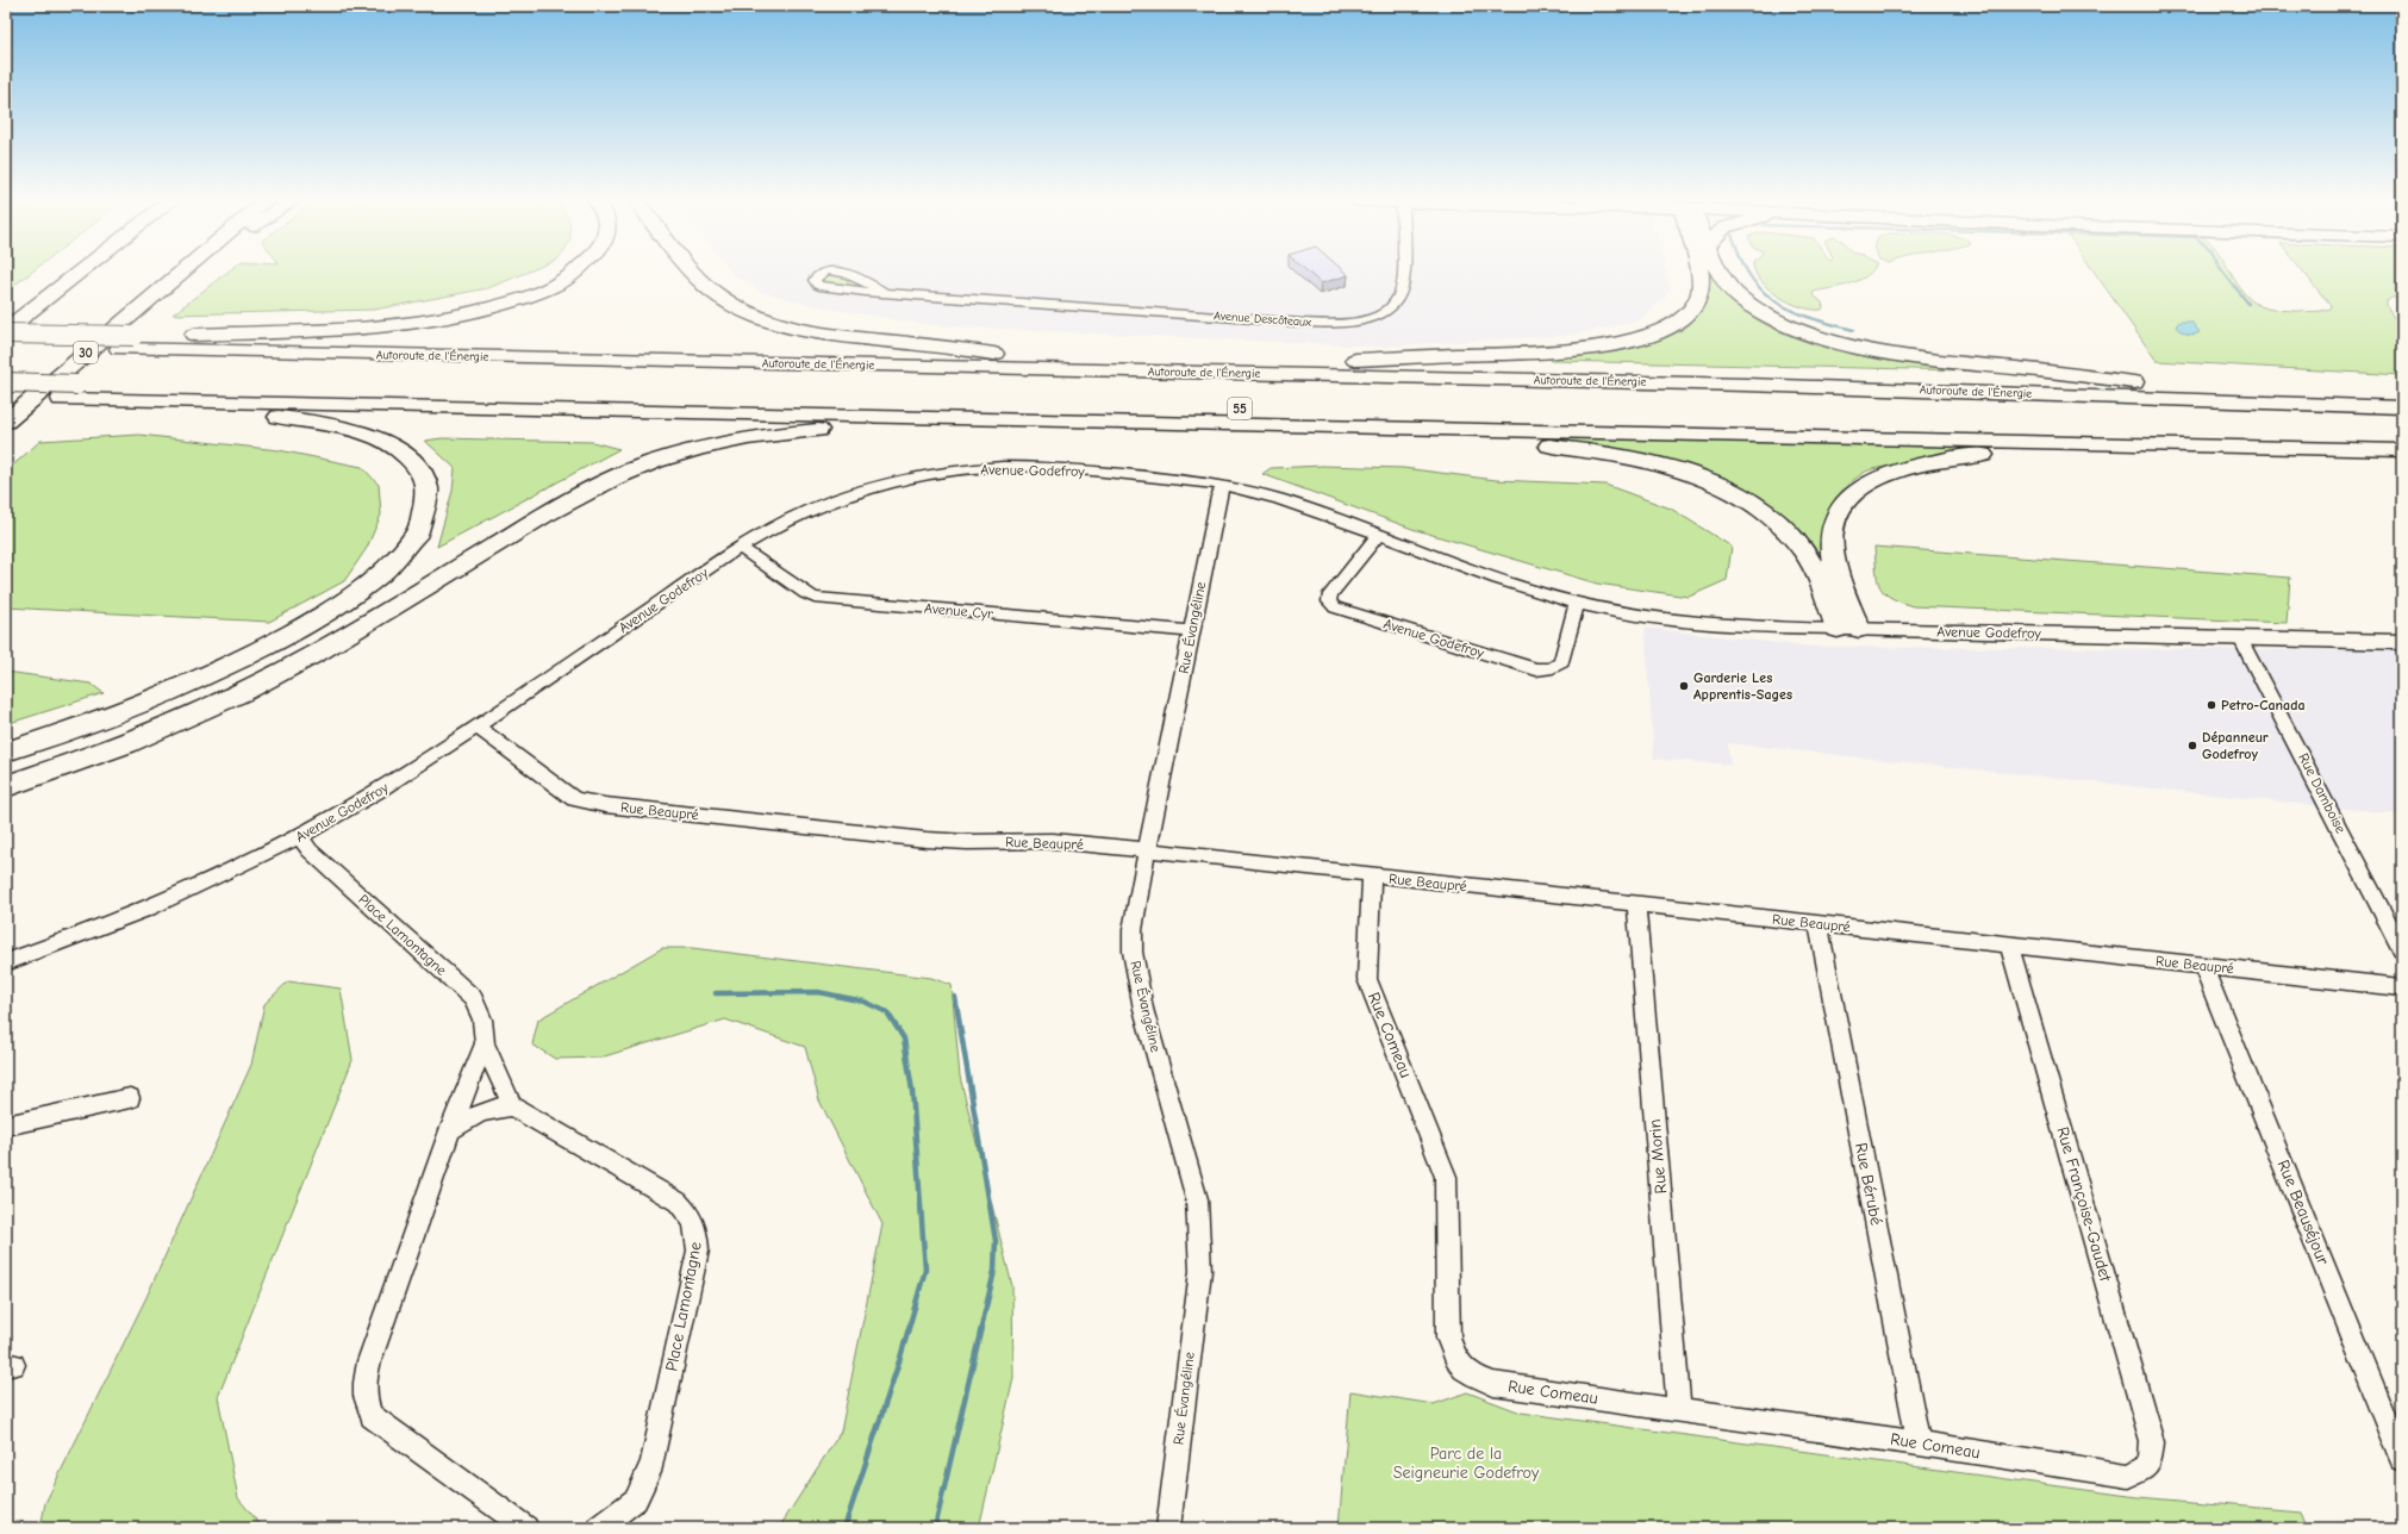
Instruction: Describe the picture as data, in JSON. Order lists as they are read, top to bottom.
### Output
{
  "streets": {
    "main road": ["30", "Autoroute de l'Énergie", "55"],
    "street": [
      "Avenue Descôteaux",
      "Avenue Godefroy",
      "Avenue Cyr",
      "Rue Évangéline",
      "Rue Damboise",
      "Rue Beaupré",
      "Place Lamontagne",
      "Rue Comeau",
      "Rue Morin",
      "Rue Bérubé",
      "Rue Françoise-Gaudet",
      "Rue Beauséjour"
    ]
  },
  "crossings": [
    ["Avenue Godefroy", "Avenue Cyr"],
    ["Avenue Godefroy", "Rue Évangéline"],
    ["Avenue Godefroy", "Rue Damboise"],
    ["Avenue Godefroy", "Rue Beaupré"],
    ["Avenue Godefroy", "Place Lamontagne"],
    ["Avenue Cyr", "Rue Évangéline"],
    ["Rue Évangéline", "Rue Beaupré"],
    ["Rue Beaupré", "Rue Comeau"],
    ["Rue Beaupré", "Rue Morin"],
    ["Rue Beaupré", "Rue Bérubé"],
    ["Rue Beaupré", "Rue Françoise-Gaudet"],
    ["Rue Beaupré", "Rue Beauséjour"],
    ["Rue Comeau", "Rue Morin"],
    ["Rue Comeau", "Rue Bérubé"],
    ["Rue Comeau", "Rue Françoise-Gaudet"]
  ],
  "parks": ["Parc de la Seigneurie Godefroy"],
  "places": ["Garderie Les Apprentis-Sages", "Petro-Canada", "Dépanneur Godefroy"]
}
